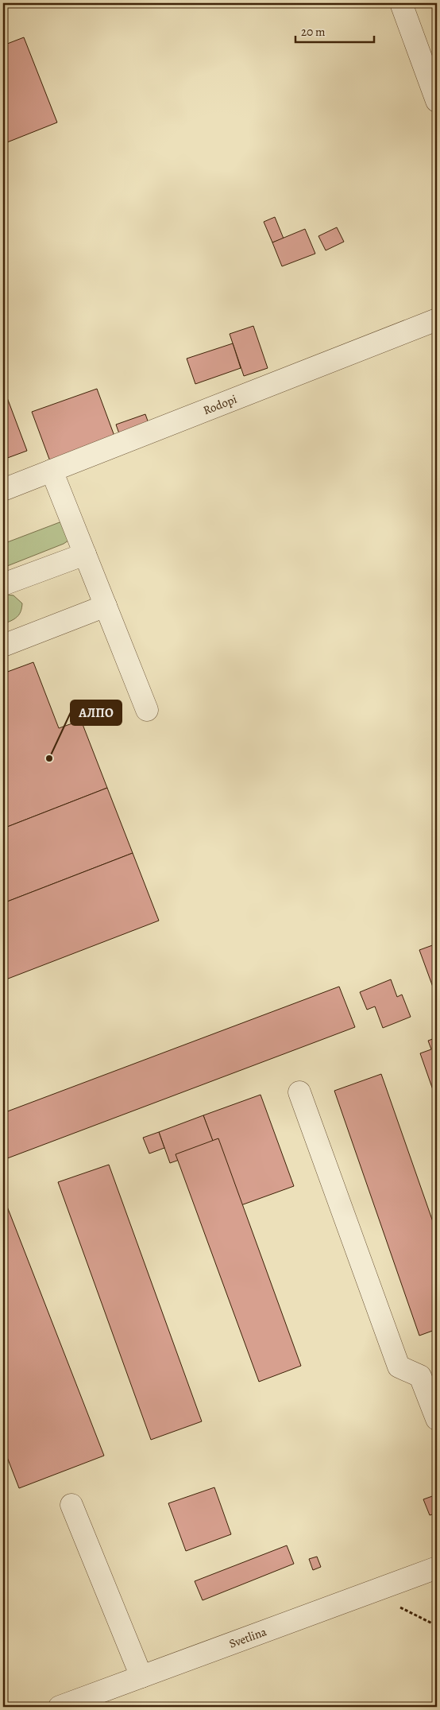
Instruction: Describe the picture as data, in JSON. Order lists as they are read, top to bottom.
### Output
{
  "streets": {
    "street": ["Rodopi", "Svetlina"]
  },
  "places": ["АЛПО"],
  "scale_bar": "20 m"
}
